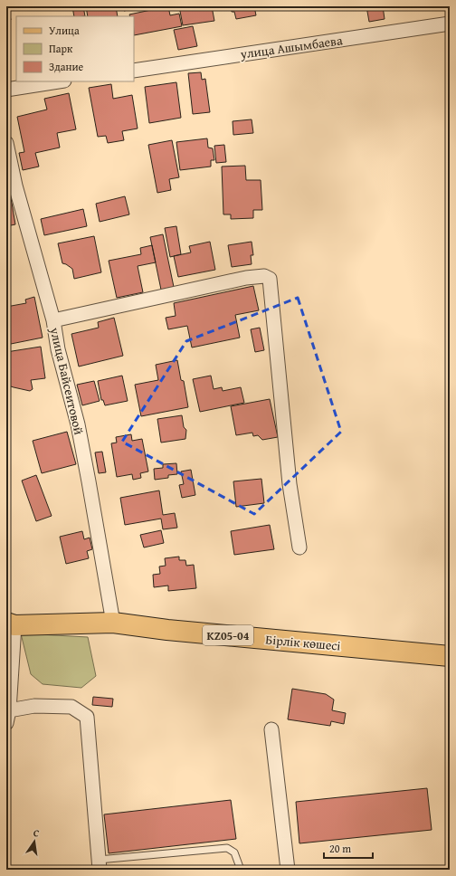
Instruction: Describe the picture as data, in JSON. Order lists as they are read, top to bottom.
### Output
{
  "streets": {
    "main road": ["KZ05-04", "Бірлік көшесі"],
    "street": ["улица Ашымбаева", "улица Байсеитовой"]
  },
  "crossings": [
    ["улица Байсеитовой", "Бірлік көшесі"]
  ],
  "legend": ["Улица", "Парк", "Здание"],
  "scale_bar": "20 m",
  "north": "top"
}
